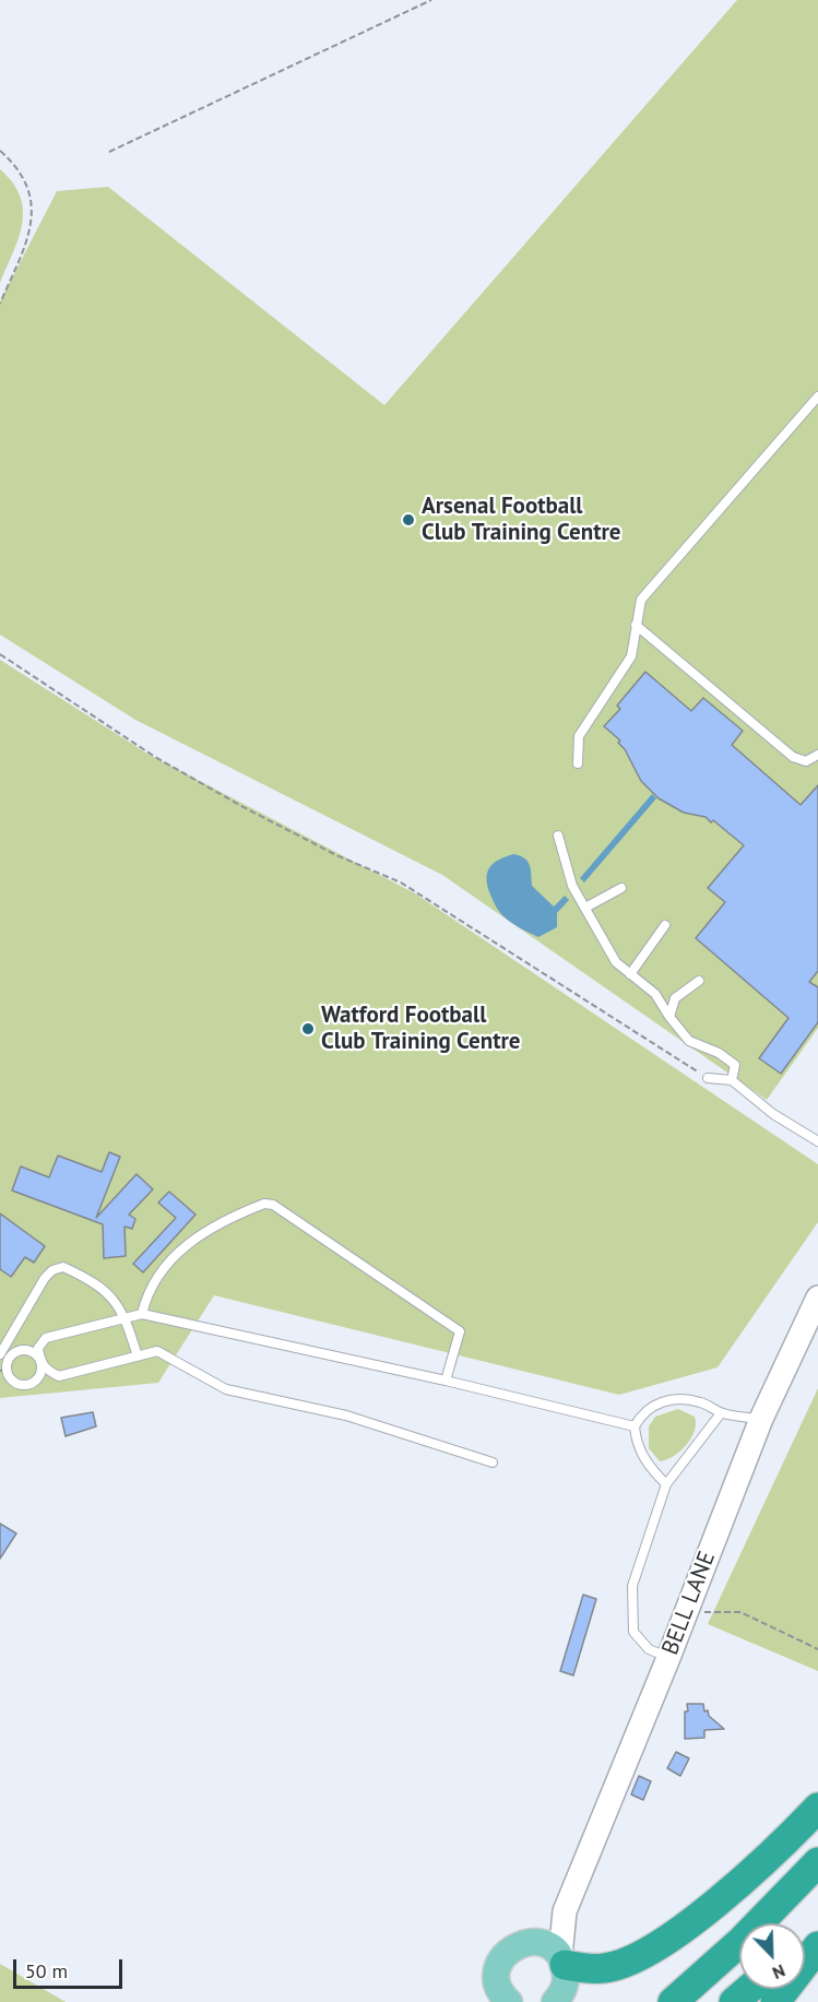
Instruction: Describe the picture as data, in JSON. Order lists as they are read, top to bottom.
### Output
{
  "streets": {
    "main road": ["BELL LANE"]
  },
  "places": ["Arsenal Football Club Training Centre", "Watford Football Club Training Centre"],
  "scale_bar": "50 m",
  "north": "bottom right"
}
